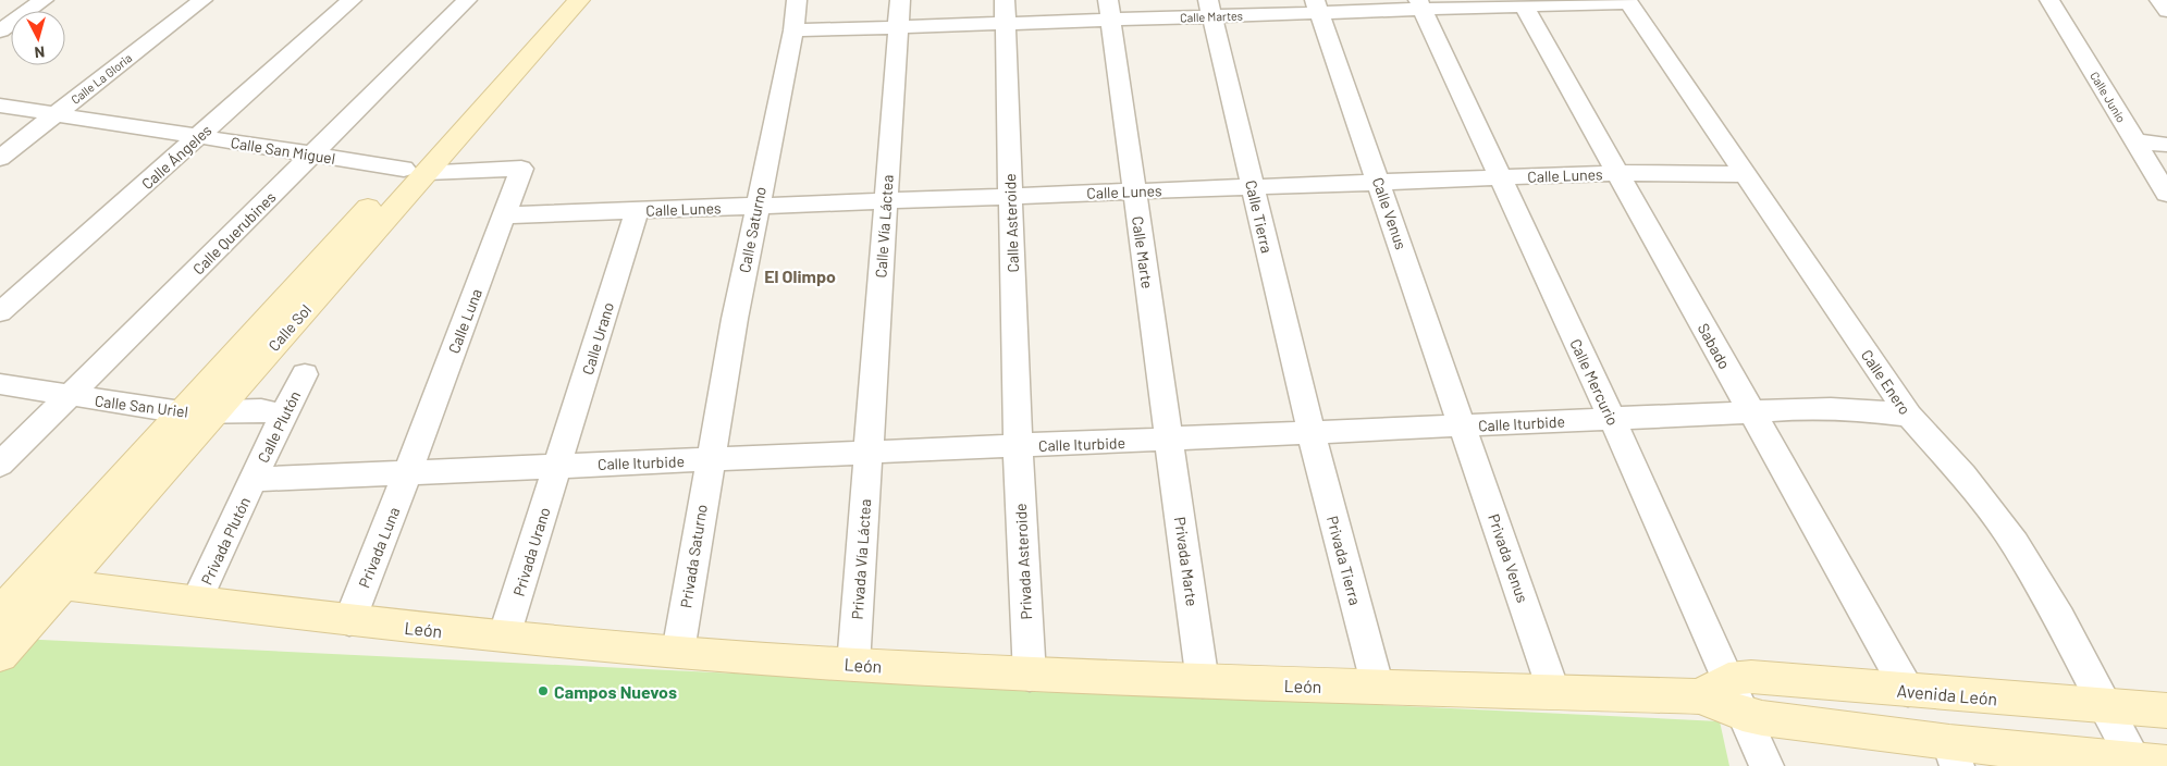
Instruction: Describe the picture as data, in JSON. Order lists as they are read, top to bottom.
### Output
{
  "streets": {
    "street": [
      "Calle Martes",
      "Calle La Gloria",
      "Calle Junio",
      "Calle San Miguel",
      "Calle Ángeles",
      "Calle Lunes",
      "Calle Venus",
      "Calle Tierra",
      "Calle Asteroide",
      "Calle Vía Láctea",
      "Calle Saturno",
      "Calle Querubines",
      "Calle Marte",
      "Calle Luna",
      "Calle Sol",
      "Calle Urano",
      "Sabado",
      "Calle Mercurio",
      "Calle Enero",
      "Calle San Uriel",
      "Calle Iturbide",
      "Calle Plutón",
      "Privada Plutón",
      "Privada Luna",
      "Privada Urano",
      "Privada Saturno",
      "Privada Venus",
      "Privada Vía Láctea",
      "Privada Tierra",
      "Privada Asteroide",
      "Privada Marte",
      "León",
      "Avenida León"
    ]
  },
  "crossings": [
    ["Calle Martes", "Calle Venus"],
    ["Calle Martes", "Calle Tierra"],
    ["Calle Martes", "Calle Asteroide"],
    ["Calle Martes", "Calle Vía Láctea"],
    ["Calle Martes", "Calle Saturno"],
    ["Calle Martes", "Calle Marte"],
    ["Calle Martes", "Sabado"],
    ["Calle Martes", "Calle Mercurio"],
    ["Calle Martes", "Calle Enero"],
    ["Calle La Gloria", "Calle San Miguel"],
    ["Calle San Miguel", "Calle Ángeles"],
    ["Calle San Miguel", "Calle Querubines"],
    ["Calle San Miguel", "Calle Luna"],
    ["Calle San Miguel", "Calle Sol"],
    ["Calle Lunes", "Calle Venus"],
    ["Calle Lunes", "Calle Tierra"],
    ["Calle Lunes", "Calle Asteroide"],
    ["Calle Lunes", "Calle Vía Láctea"],
    ["Calle Lunes", "Calle Saturno"],
    ["Calle Lunes", "Calle Marte"],
    ["Calle Lunes", "Calle Luna"],
    ["Calle Lunes", "Calle Urano"],
    ["Calle Lunes", "Sabado"],
    ["Calle Lunes", "Calle Mercurio"],
    ["Calle Lunes", "Calle Enero"],
    ["Calle Venus", "Calle Iturbide"],
    ["Calle Venus", "Privada Venus"],
    ["Calle Tierra", "Calle Iturbide"],
    ["Calle Tierra", "Privada Tierra"],
    ["Calle Asteroide", "Calle Iturbide"],
    ["Calle Asteroide", "Privada Asteroide"],
    ["Calle Vía Láctea", "Calle Iturbide"],
    ["Calle Vía Láctea", "Privada Vía Láctea"],
    ["Calle Saturno", "Calle Iturbide"],
    ["Calle Saturno", "Privada Saturno"],
    ["Calle Querubines", "Calle San Uriel"],
    ["Calle Marte", "Calle Iturbide"],
    ["Calle Marte", "Privada Marte"],
    ["Calle Luna", "Calle Iturbide"],
    ["Calle Luna", "Privada Luna"],
    ["Calle Sol", "Calle San Uriel"],
    ["Calle Sol", "León"],
    ["Calle Urano", "Calle Iturbide"],
    ["Calle Urano", "Privada Urano"],
    ["Sabado", "Calle Iturbide"],
    ["Sabado", "Avenida León"],
    ["Calle Mercurio", "Calle Iturbide"],
    ["Calle Mercurio", "León"],
    ["Calle Mercurio", "Avenida León"],
    ["Calle Enero", "Calle Iturbide"],
    ["Calle Enero", "Avenida León"],
    ["Calle San Uriel", "Calle Plutón"],
    ["Calle Iturbide", "Calle Plutón"],
    ["Calle Iturbide", "Privada Plutón"],
    ["Calle Iturbide", "Privada Luna"],
    ["Calle Iturbide", "Privada Urano"],
    ["Calle Iturbide", "Privada Saturno"],
    ["Calle Iturbide", "Privada Venus"],
    ["Calle Iturbide", "Privada Vía Láctea"],
    ["Calle Iturbide", "Privada Tierra"],
    ["Calle Iturbide", "Privada Asteroide"],
    ["Calle Iturbide", "Privada Marte"],
    ["Calle Plutón", "Privada Plutón"],
    ["Privada Plutón", "León"],
    ["Privada Luna", "León"],
    ["Privada Urano", "León"],
    ["Privada Saturno", "León"],
    ["Privada Venus", "León"],
    ["Privada Vía Láctea", "León"],
    ["Privada Tierra", "León"],
    ["Privada Asteroide", "León"],
    ["Privada Marte", "León"],
    ["León", "Avenida León"]
  ],
  "districts": ["El Olimpo"],
  "places": ["Campos Nuevos"],
  "north": "bottom"
}
